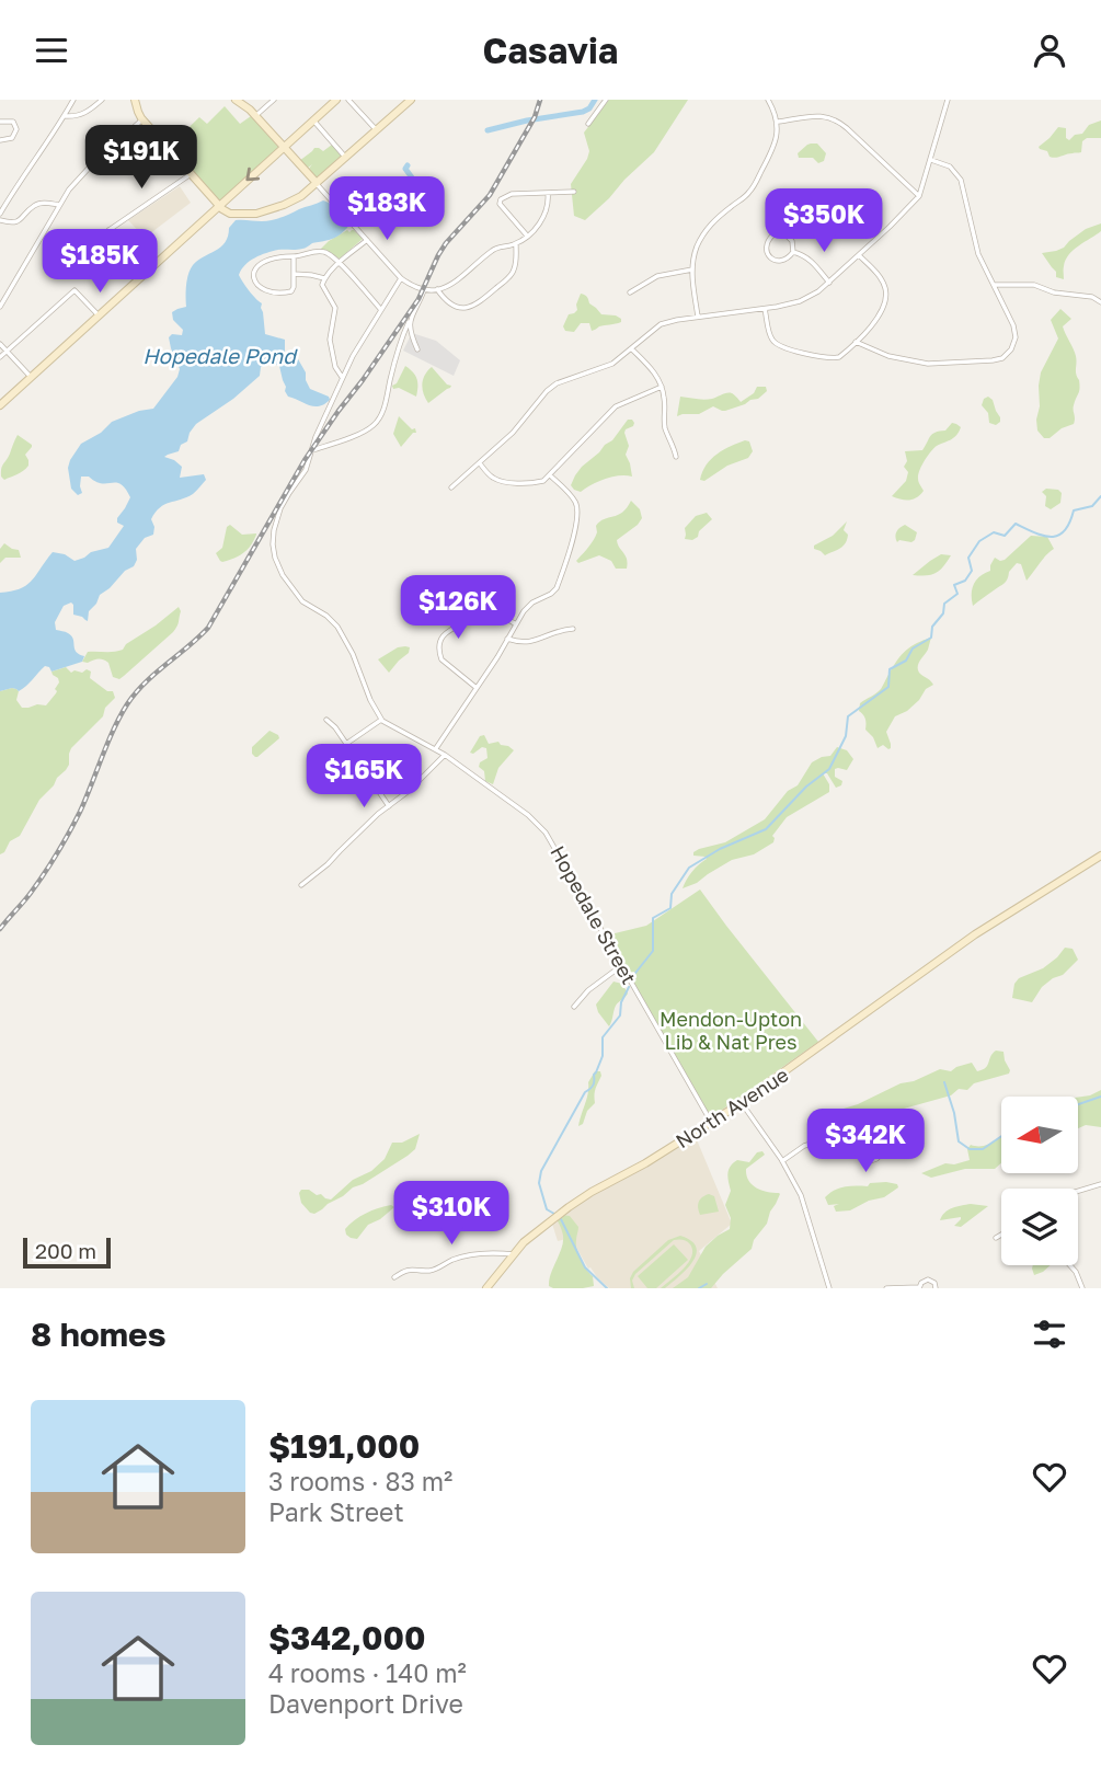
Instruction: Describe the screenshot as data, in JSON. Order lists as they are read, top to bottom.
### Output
{
  "streets": {
    "street": ["Hopedale Street", "North Avenue"]
  },
  "crossings": [
    ["Hopedale Street", "North Avenue"]
  ],
  "water": ["Hopedale Pond"],
  "parks": ["Mendon-Upton Lib & Nat Pres"],
  "scale_bar": "200 m",
  "north": "left",
  "page": {
    "header": "Casavia",
    "price": [
      "$191K",
      "$183K",
      "$350K",
      "$185K",
      "$126K",
      "$165K",
      "$342K",
      "$310K"
    ],
    "scale": "200 m",
    "heading": "8 homes",
    "list": [
      {
        "name": "$191,000",
        "note": "3 rooms · 83 m² · Park Street"
      },
      {
        "name": "$342,000",
        "note": "4 rooms · 140 m² · Davenport Drive"
      }
    ]
  }
}
